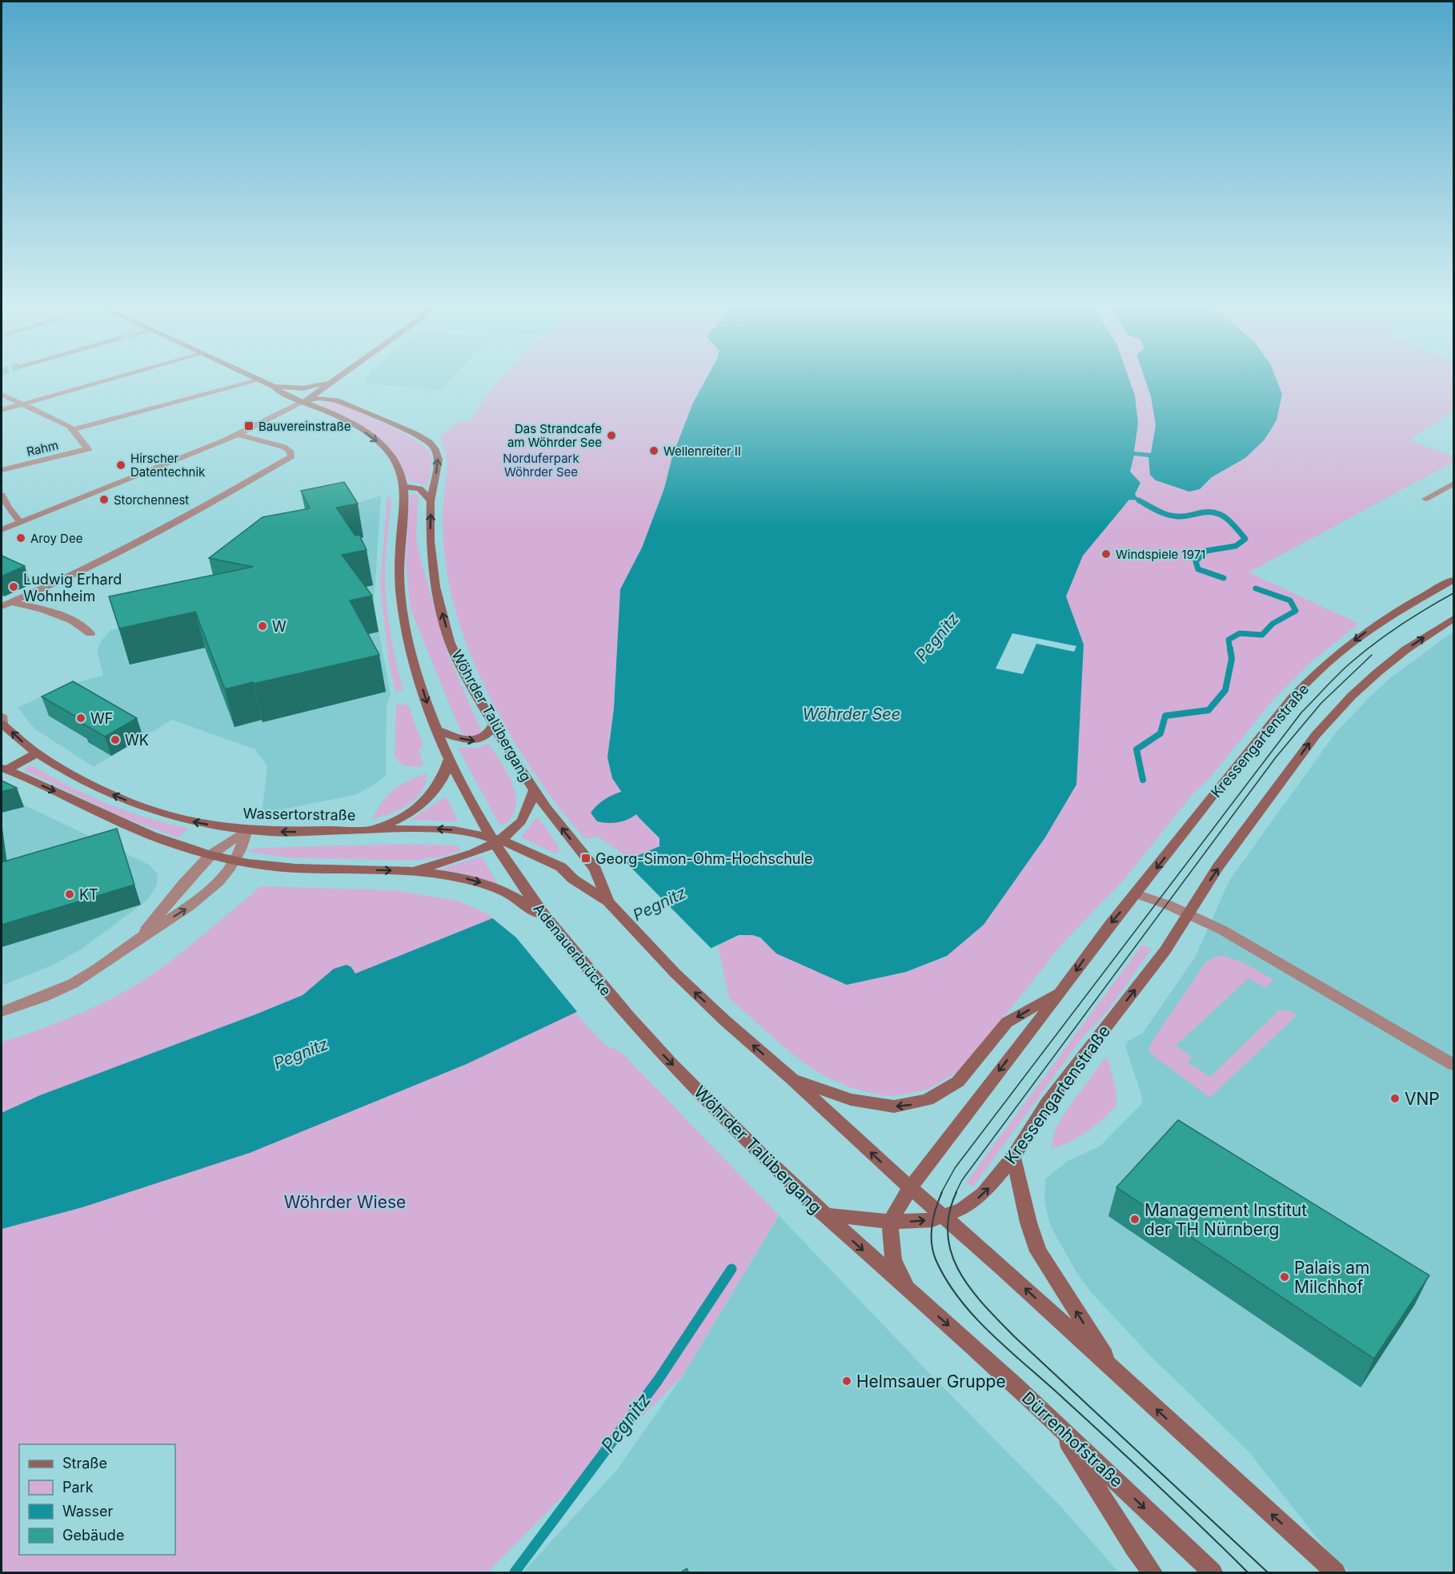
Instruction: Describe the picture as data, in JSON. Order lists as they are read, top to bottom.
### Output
{
  "streets": {
    "main road": [
      "Wöhrder Talübergang",
      "Kressengartenstraße",
      "Wassertorstraße",
      "Adenauerbrücke",
      "Dürrenhofstraße"
    ],
    "street": ["Rahm"]
  },
  "crossings": [
    ["Wöhrder Talübergang", "Kressengartenstraße"],
    ["Wöhrder Talübergang", "Adenauerbrücke"],
    ["Wöhrder Talübergang", "Dürrenhofstraße"],
    ["Kressengartenstraße", "Dürrenhofstraße"]
  ],
  "water": ["Pegnitz", "Wöhrder See"],
  "parks": ["Norduferpark Wöhrder See", "Wöhrder Wiese"],
  "places": {
    "transit": ["Bauvereinstraße", "Georg-Simon-Ohm-Hochschule"],
    "other": [
      "Das Strandcafe am Wöhrder See",
      "Wellenreiter II",
      "Hirscher Datentechnik",
      "Storchennest",
      "Aroy Dee",
      "Windspiele 1971",
      "Ludwig Erhard Wohnheim",
      "W",
      "WF",
      "WK",
      "KT",
      "VNP",
      "Management Institut der TH Nürnberg",
      "Palais am Milchhof",
      "Helmsauer Gruppe"
    ]
  },
  "legend": [
    "Straße",
    "Park",
    "Wasser",
    "Gebäude"
  ]
}
